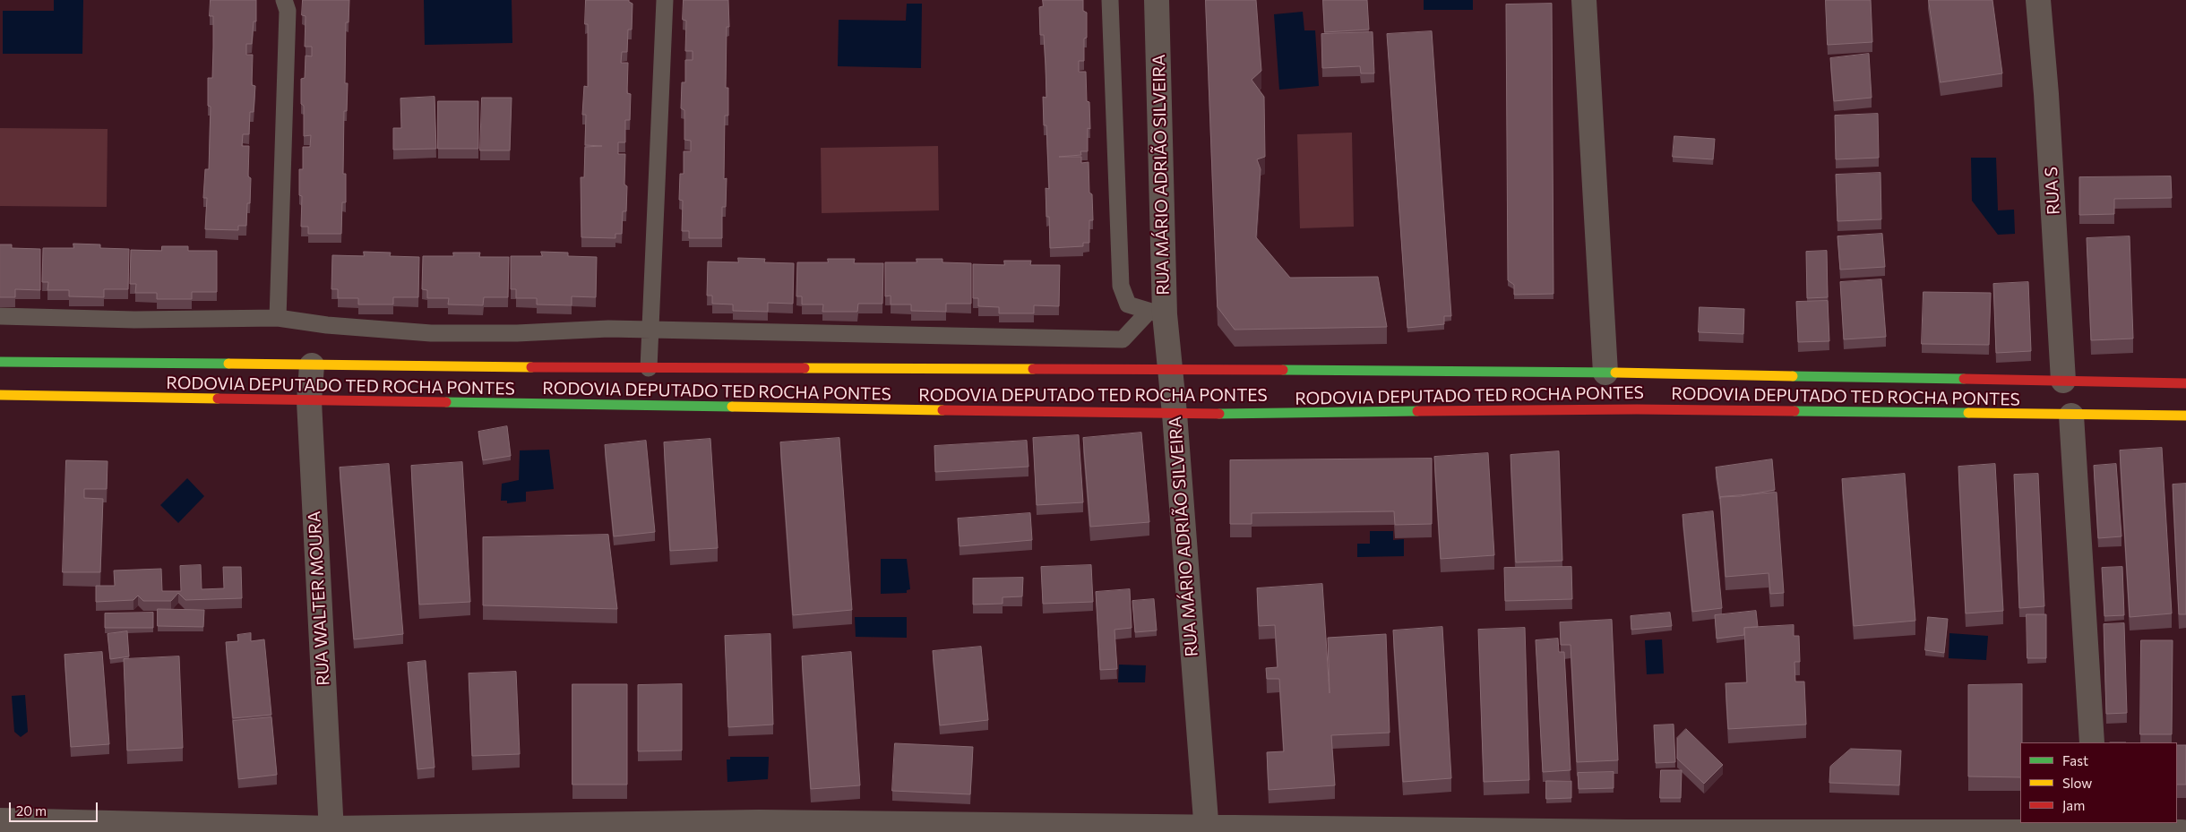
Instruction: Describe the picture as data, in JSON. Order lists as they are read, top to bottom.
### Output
{
  "streets": {
    "main road": ["RODOVIA DEPUTADO TED ROCHA PONTES"],
    "street": ["RUA MÁRIO ADRIÃO SILVEIRA", "RUA S", "RUA WALTER MOURA"]
  },
  "crossings": [
    ["RUA MÁRIO ADRIÃO SILVEIRA", "RODOVIA DEPUTADO TED ROCHA PONTES"],
    ["RUA S", "RODOVIA DEPUTADO TED ROCHA PONTES"],
    ["RODOVIA DEPUTADO TED ROCHA PONTES", "RUA WALTER MOURA"]
  ],
  "legend": ["Fast", "Slow", "Jam"],
  "scale_bar": "20 m"
}
